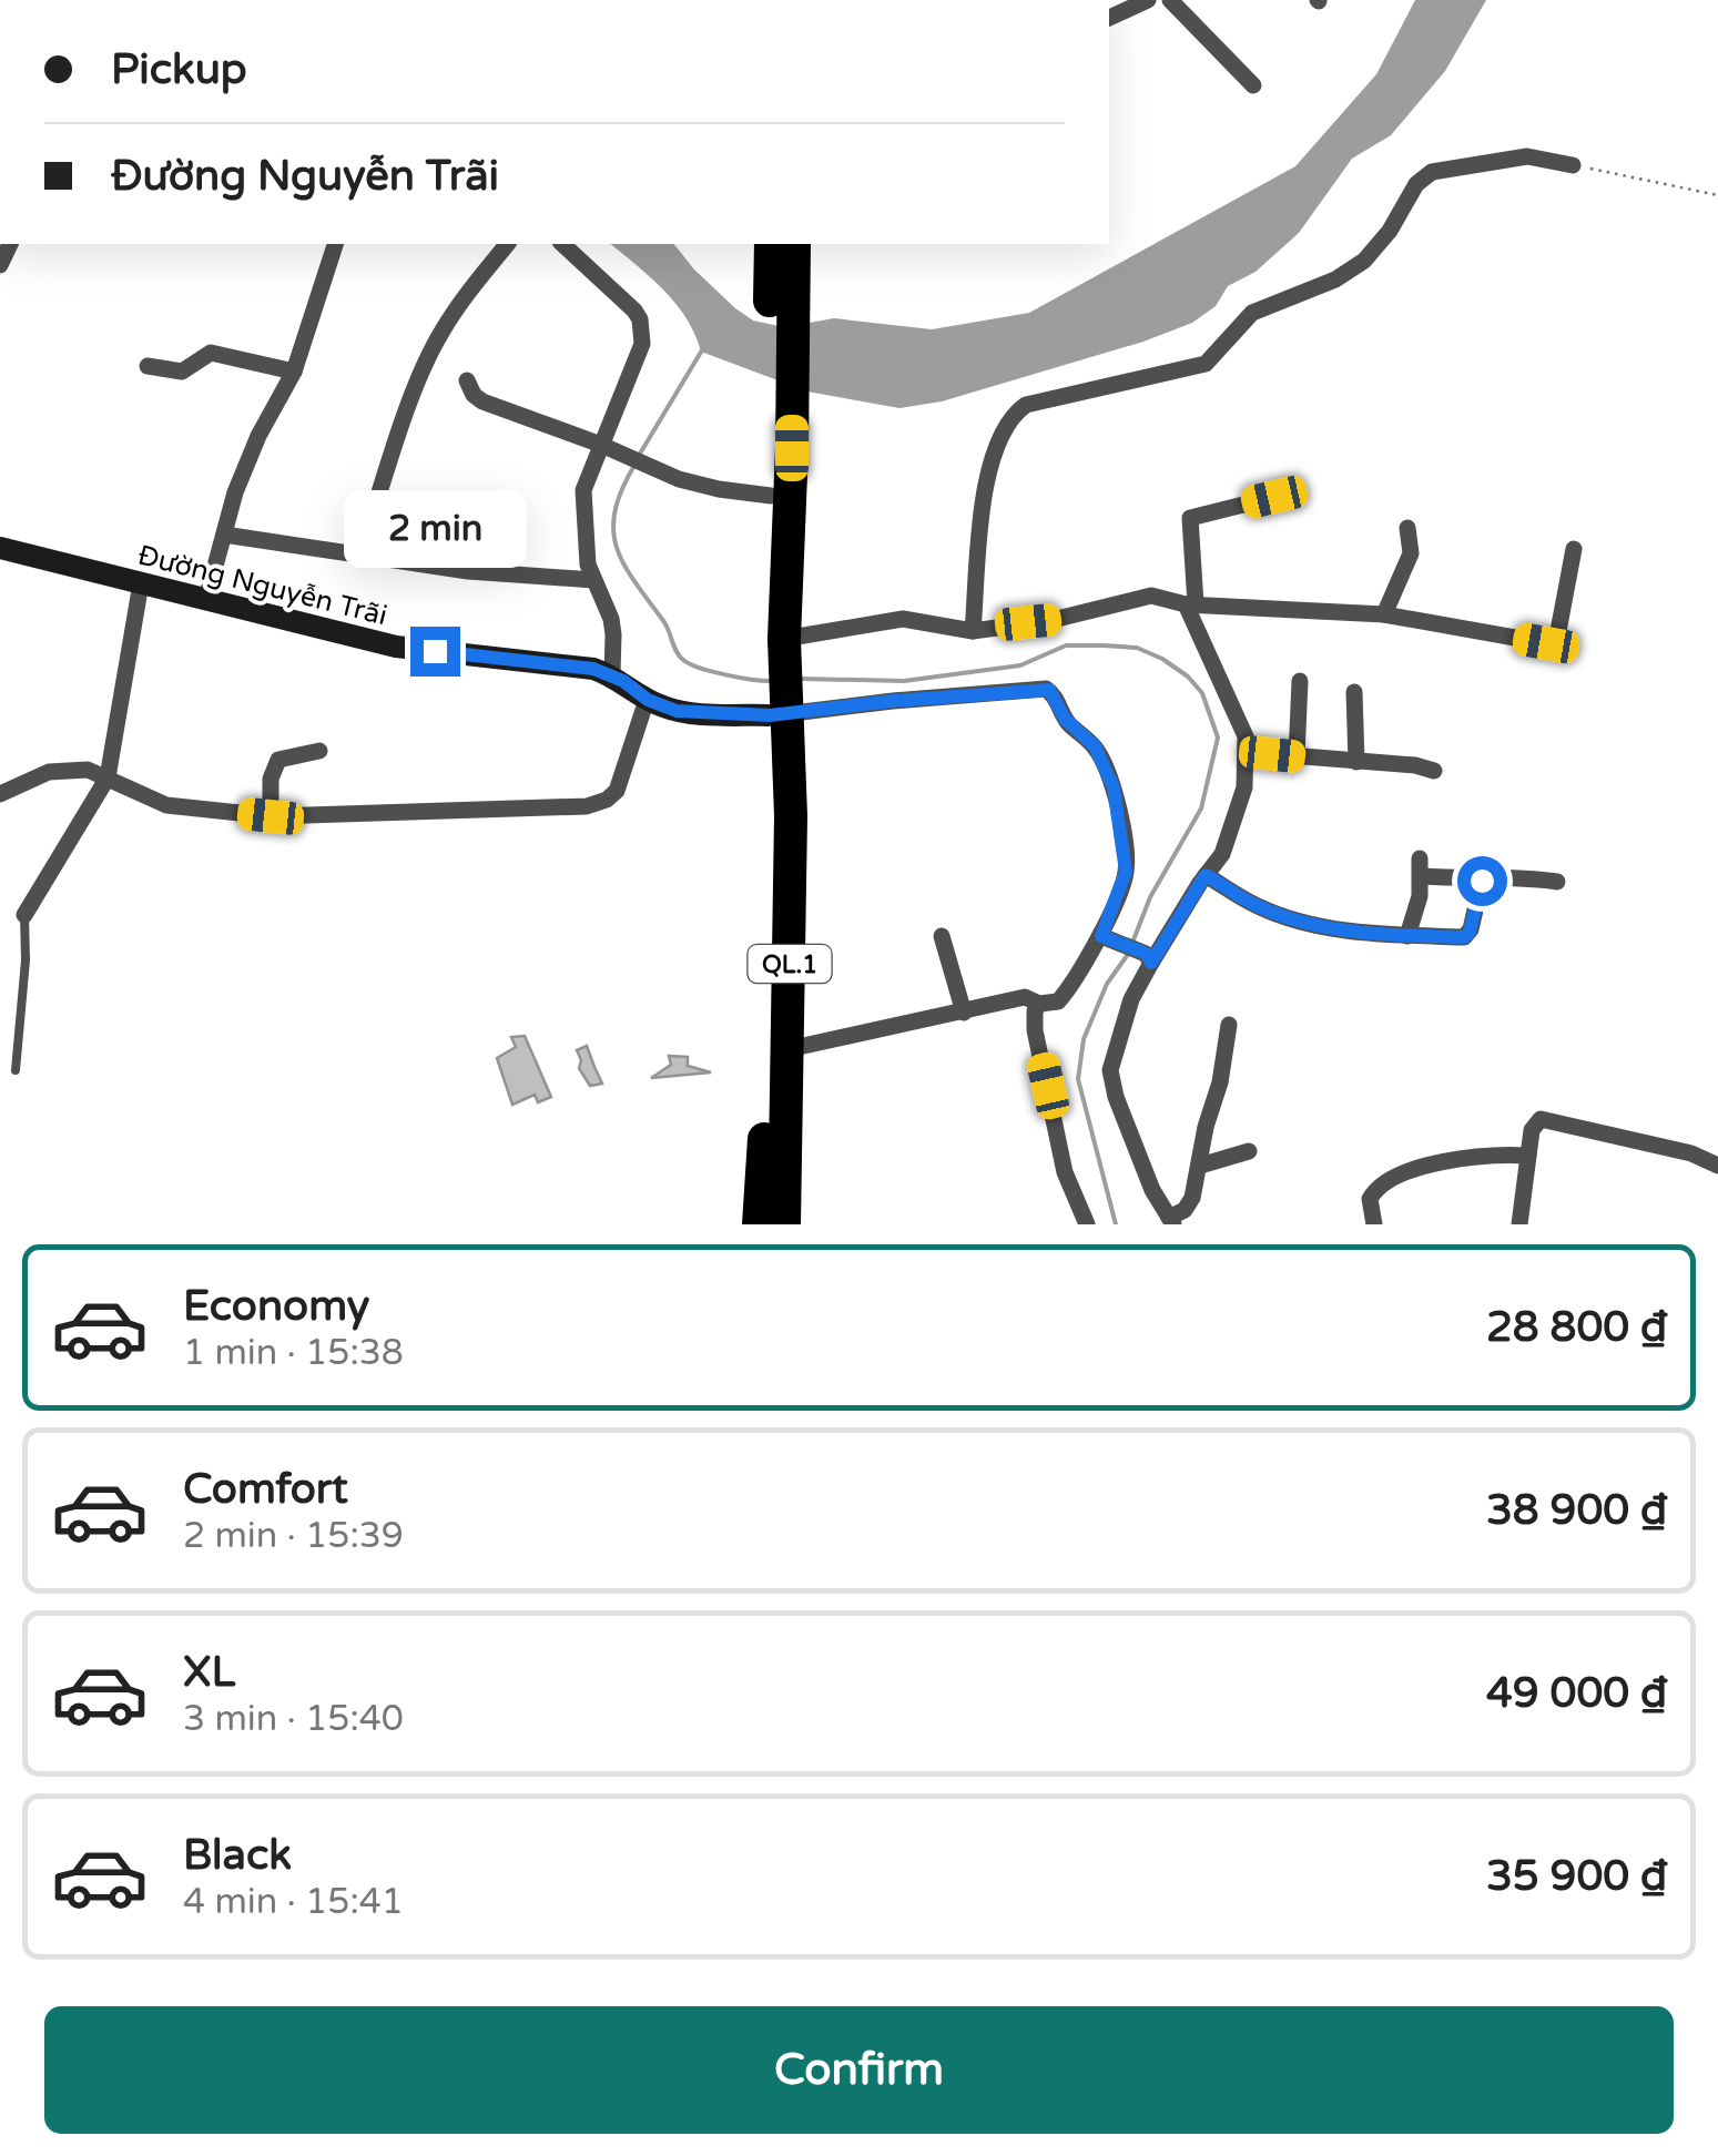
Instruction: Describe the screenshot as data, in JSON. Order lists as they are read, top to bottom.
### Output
{
  "streets": {
    "highway": ["QL.1"],
    "street": ["Đường Nguyễn Trãi"]
  },
  "crossings": [
    ["Đường Nguyễn Trãi", "QL.1"]
  ],
  "page": {
    "banner": ["Pickup", "Đường Nguyễn Trãi"],
    "bubble": "2 min",
    "list": [
      {
        "name": "Economy",
        "note": "1 min · 15:38",
        "value": "28 800 ₫"
      },
      {
        "name": "Comfort",
        "note": "2 min · 15:39",
        "value": "38 900 ₫"
      },
      {
        "name": "XL",
        "note": "3 min · 15:40",
        "value": "49 000 ₫"
      },
      {
        "name": "Black",
        "note": "4 min · 15:41",
        "value": "35 900 ₫"
      }
    ],
    "buttons": "Confirm"
  }
}
